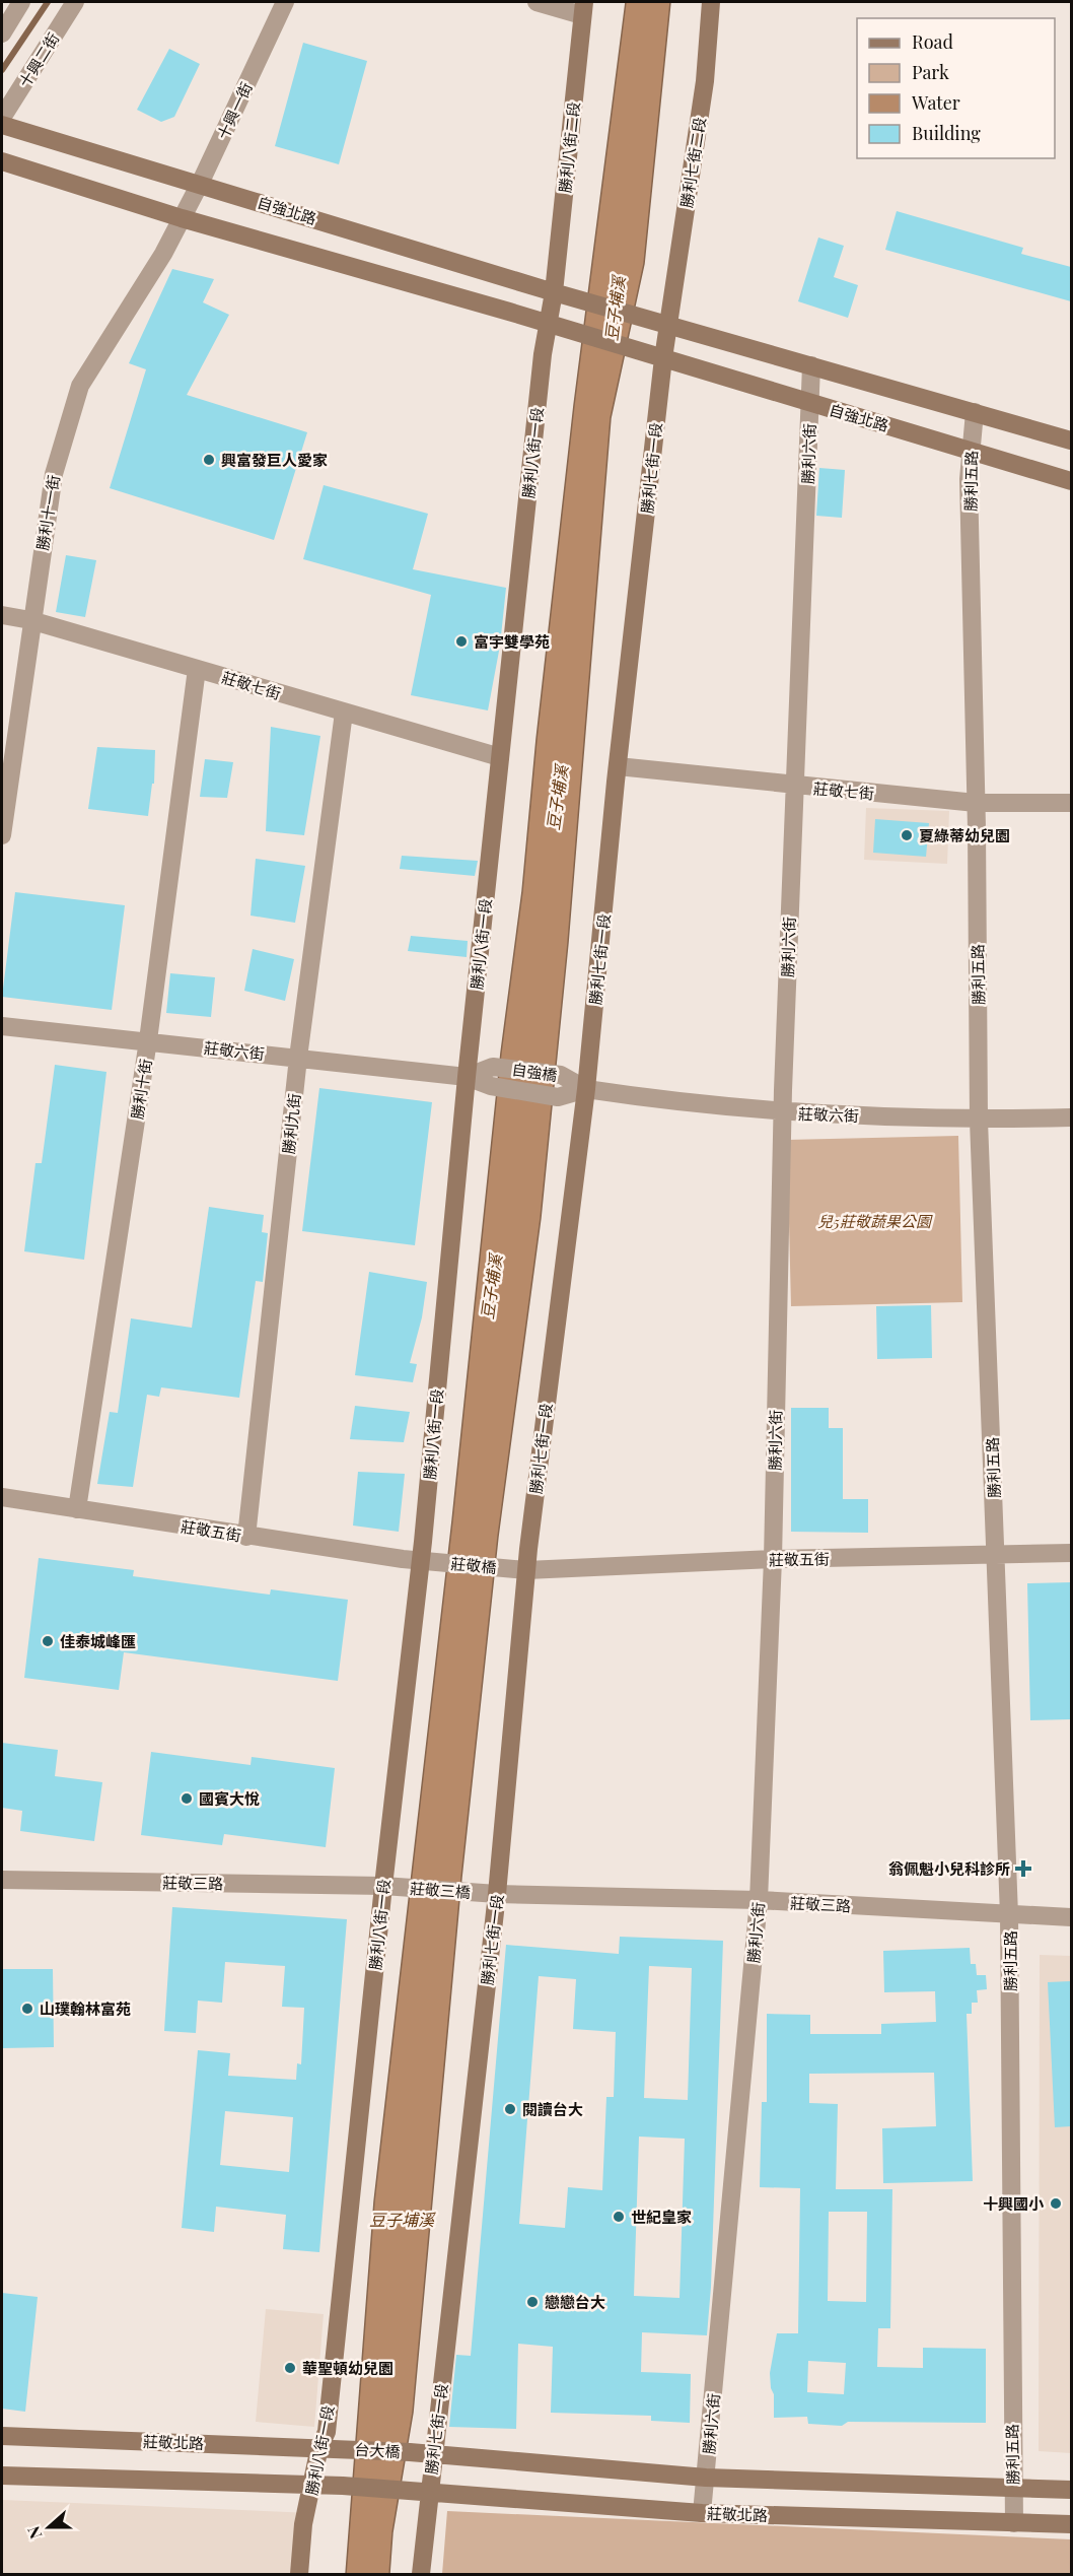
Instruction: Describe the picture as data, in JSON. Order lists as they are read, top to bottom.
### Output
{
  "streets": {
    "street": [
      "十興二街",
      "十興一街",
      "勝利八街二段",
      "勝利七街二段",
      "自強北路",
      "勝利八街一段",
      "勝利六街",
      "勝利七街一段",
      "勝利五路",
      "勝利十一街",
      "莊敬七街",
      "莊敬六街",
      "自強橋",
      "勝利十街",
      "勝利九街",
      "莊敬五街",
      "莊敬橋",
      "莊敬三路",
      "莊敬三橋",
      "莊敬北路",
      "台大橋"
    ]
  },
  "crossings": [
    ["十興一街", "自強北路"],
    ["十興一街", "勝利十一街"],
    ["勝利八街二段", "自強北路"],
    ["勝利八街二段", "勝利八街一段"],
    ["勝利七街二段", "自強北路"],
    ["勝利七街二段", "勝利七街一段"],
    ["自強北路", "勝利八街一段"],
    ["自強北路", "勝利六街"],
    ["自強北路", "勝利七街一段"],
    ["自強北路", "勝利五路"],
    ["勝利八街一段", "莊敬七街"],
    ["勝利八街一段", "莊敬六街"],
    ["勝利八街一段", "自強橋"],
    ["勝利八街一段", "莊敬五街"],
    ["勝利八街一段", "莊敬橋"],
    ["勝利八街一段", "莊敬三路"],
    ["勝利八街一段", "莊敬三橋"],
    ["勝利八街一段", "莊敬北路"],
    ["勝利六街", "莊敬七街"],
    ["勝利六街", "莊敬六街"],
    ["勝利六街", "莊敬五街"],
    ["勝利六街", "莊敬三路"],
    ["勝利六街", "莊敬北路"],
    ["勝利七街一段", "莊敬七街"],
    ["勝利七街一段", "莊敬六街"],
    ["勝利七街一段", "自強橋"],
    ["勝利七街一段", "莊敬五街"],
    ["勝利七街一段", "莊敬橋"],
    ["勝利七街一段", "莊敬三路"],
    ["勝利七街一段", "莊敬三橋"],
    ["勝利七街一段", "莊敬北路"],
    ["勝利七街一段", "台大橋"],
    ["勝利五路", "莊敬七街"],
    ["勝利五路", "莊敬六街"],
    ["勝利五路", "莊敬五街"],
    ["勝利五路", "莊敬三路"],
    ["勝利五路", "莊敬北路"],
    ["勝利十一街", "莊敬七街"],
    ["莊敬七街", "勝利十街"],
    ["莊敬七街", "勝利九街"],
    ["莊敬六街", "自強橋"],
    ["莊敬六街", "勝利十街"],
    ["莊敬六街", "勝利九街"],
    ["勝利十街", "莊敬五街"],
    ["勝利九街", "莊敬五街"],
    ["莊敬五街", "莊敬橋"],
    ["莊敬三路", "莊敬三橋"],
    ["莊敬北路", "台大橋"]
  ],
  "water": ["豆子埔溪"],
  "parks": ["兒5莊敬蔬果公園"],
  "places": {
    "other": [
      "興富發巨人愛家",
      "富宇雙學苑",
      "夏綠蒂幼兒園",
      "佳泰城峰匯",
      "國賓大悅",
      "山璞翰林富苑",
      "閱讀台大",
      "十興國小",
      "世紀皇家",
      "戀戀台大",
      "華聖頓幼兒園"
    ],
    "health": ["翁佩魁小兒科診所"]
  },
  "legend": [
    "Road",
    "Park",
    "Water",
    "Building"
  ],
  "north": "left"
}
